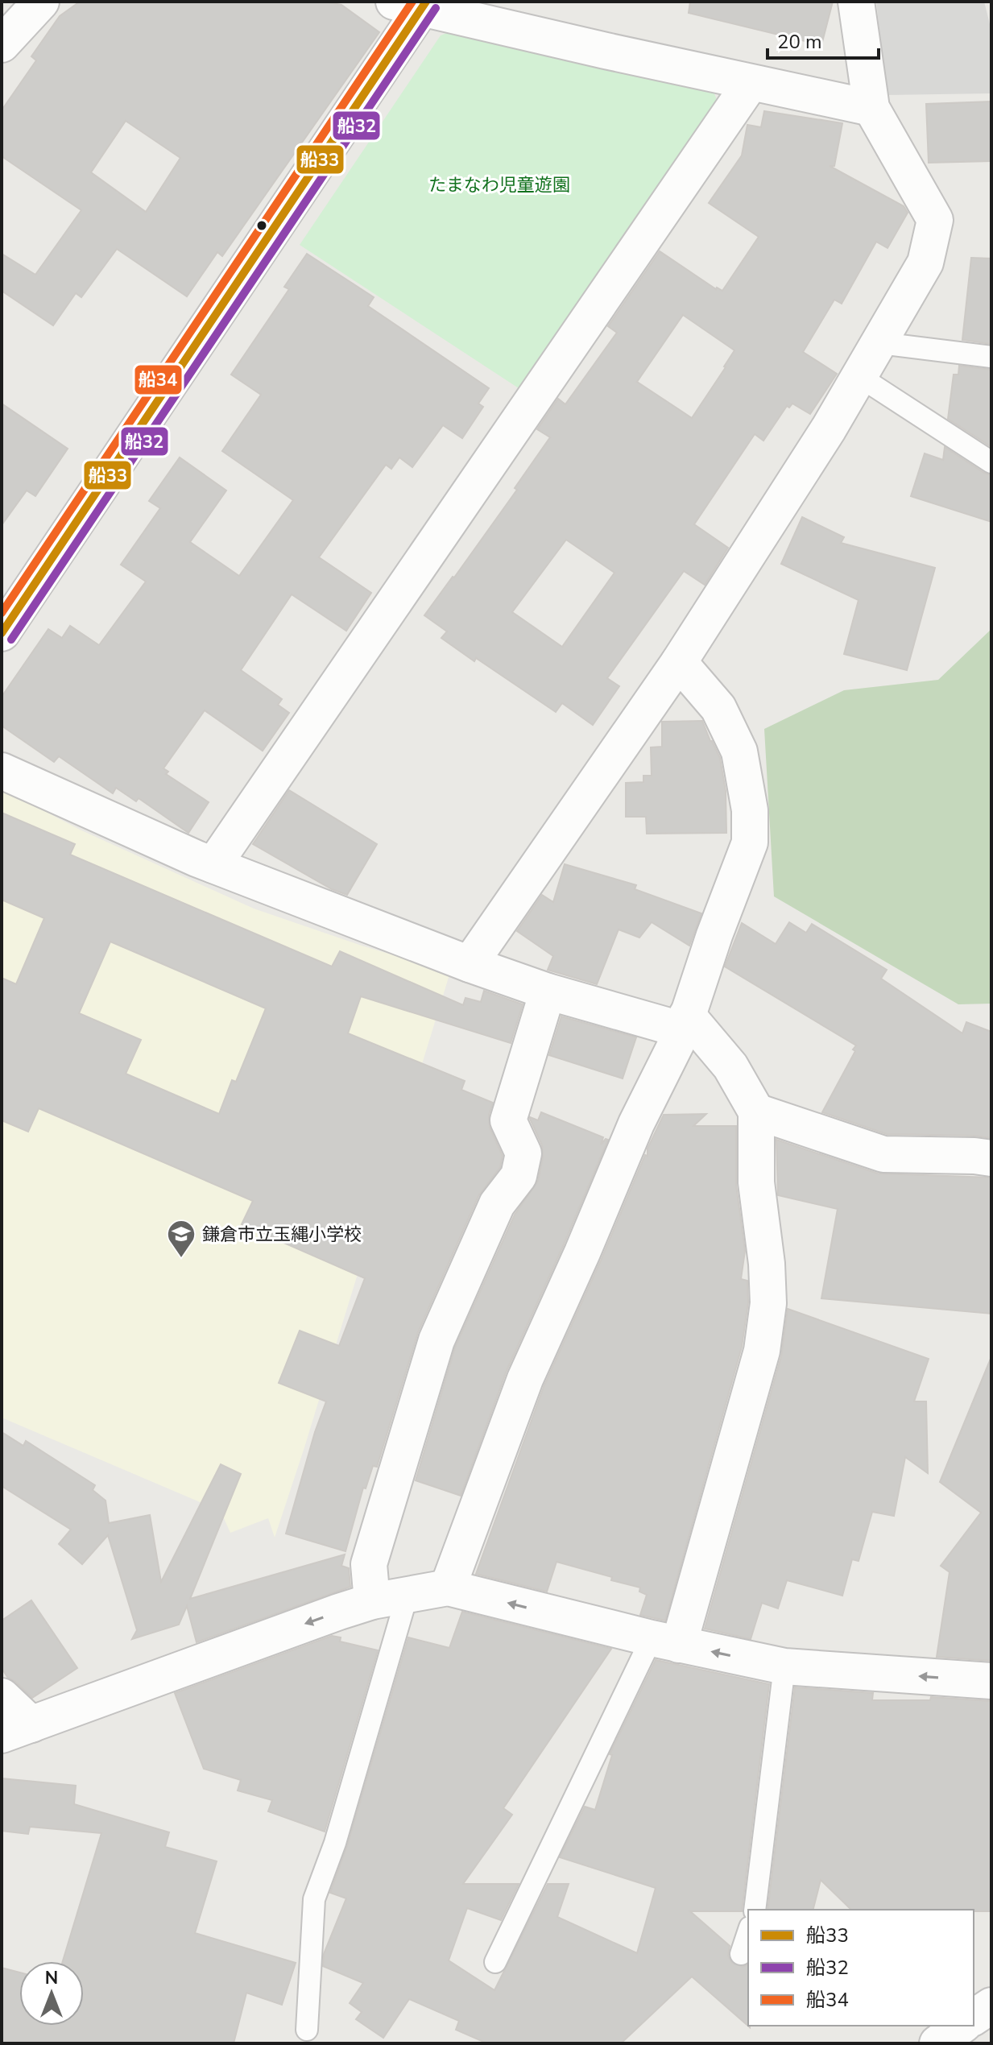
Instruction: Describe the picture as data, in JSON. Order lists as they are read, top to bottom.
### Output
{
  "parks": ["たまなわ児童遊園"],
  "places": {
    "school or university": ["鎌倉市立玉縄小学校"]
  },
  "lines": ["transit line 船33", "transit line 船34", "transit line 船32"],
  "legend": ["船33", "船32", "船34"],
  "scale_bar": "20 m",
  "north": "top"
}
